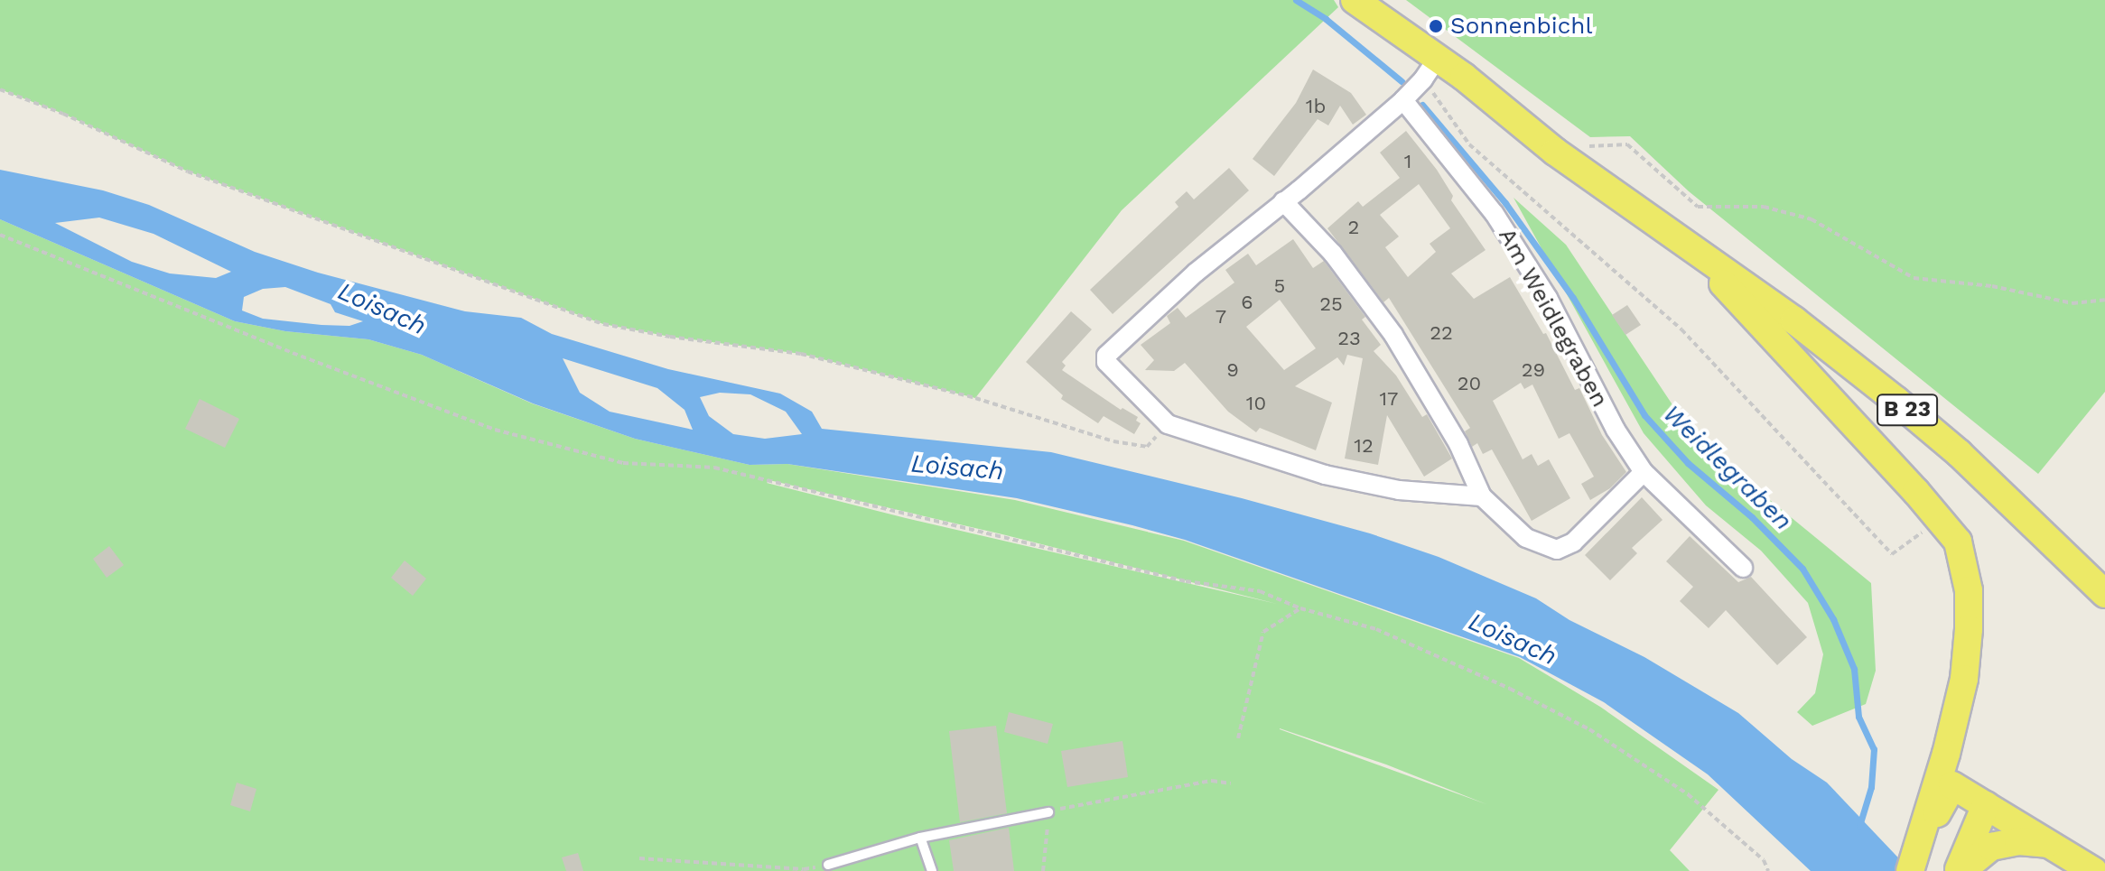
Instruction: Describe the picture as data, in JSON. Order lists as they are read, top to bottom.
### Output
{
  "streets": {
    "main road": ["B 23"],
    "street": ["Am Weidlegraben"]
  },
  "water": ["Loisach", "Weidlegraben"],
  "places": ["Sonnenbichl"],
  "house_numbers": [
    "1b",
    "1",
    "2",
    "5",
    "6",
    "25",
    "7",
    "22",
    "23",
    "9",
    "29",
    "20",
    "17",
    "10",
    "12"
  ]
}
